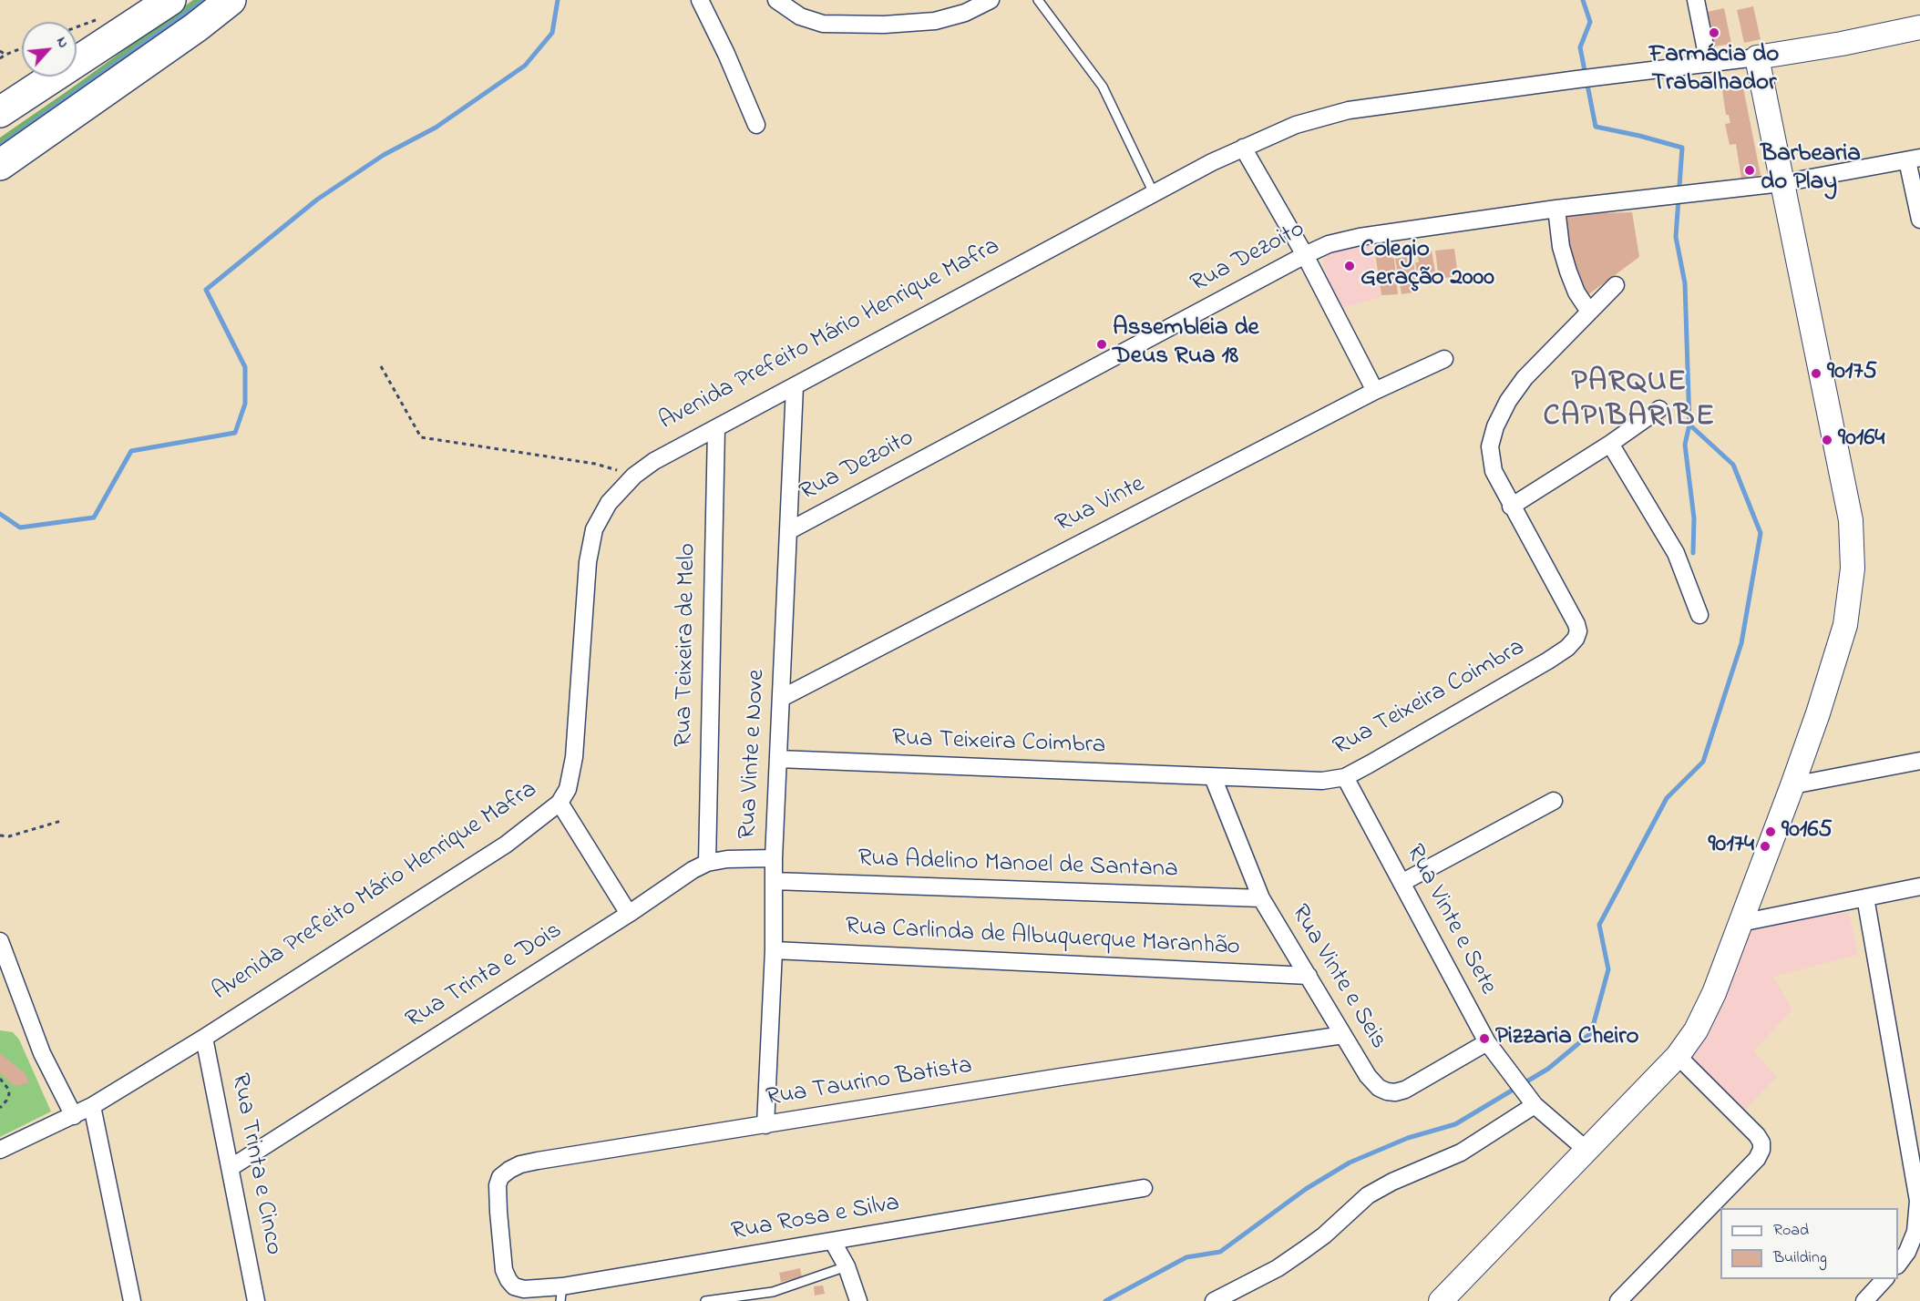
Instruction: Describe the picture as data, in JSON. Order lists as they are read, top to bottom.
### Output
{
  "streets": {
    "street": [
      "Rua Dezoito",
      "Avenida Prefeito Mário Henrique Mafra",
      "Rua Vinte",
      "Rua Teixeira de Melo",
      "Rua Teixeira Coimbra",
      "Rua Vinte e Nove",
      "Rua Adelino Manoel de Santana",
      "Rua Vinte e Sete",
      "Rua Carlinda de Albuquerque Maranhão",
      "Rua Trinta e Dois",
      "Rua Vinte e Seis",
      "Rua Taurino Batista",
      "Rua Trinta e Cinco",
      "Rua Rosa e Silva"
    ]
  },
  "crossings": [
    ["Rua Dezoito", "Rua Vinte e Nove"],
    ["Avenida Prefeito Mário Henrique Mafra", "Rua Teixeira de Melo"],
    ["Avenida Prefeito Mário Henrique Mafra", "Rua Vinte e Nove"],
    ["Avenida Prefeito Mário Henrique Mafra", "Rua Trinta e Cinco"],
    ["Rua Vinte", "Rua Vinte e Nove"],
    ["Rua Teixeira de Melo", "Rua Trinta e Dois"],
    ["Rua Teixeira Coimbra", "Rua Vinte e Nove"],
    ["Rua Teixeira Coimbra", "Rua Vinte e Sete"],
    ["Rua Teixeira Coimbra", "Rua Vinte e Seis"],
    ["Rua Vinte e Nove", "Rua Adelino Manoel de Santana"],
    ["Rua Vinte e Nove", "Rua Carlinda de Albuquerque Maranhão"],
    ["Rua Vinte e Nove", "Rua Trinta e Dois"],
    ["Rua Vinte e Nove", "Rua Taurino Batista"],
    ["Rua Adelino Manoel de Santana", "Rua Vinte e Seis"],
    ["Rua Vinte e Sete", "Rua Vinte e Seis"],
    ["Rua Carlinda de Albuquerque Maranhão", "Rua Vinte e Seis"],
    ["Rua Trinta e Dois", "Rua Trinta e Cinco"],
    ["Rua Vinte e Seis", "Rua Taurino Batista"],
    ["Rua Taurino Batista", "Rua Rosa e Silva"]
  ],
  "districts": ["PARQUE CAPIBARIBE"],
  "places": [
    "Farmácia do Trabalhador",
    "Barbearia do Play",
    "Colegio Geração 2000",
    "Assembleia de Deus Rua 18",
    "90175",
    "90164",
    "90165",
    "90174",
    "Pizzaria Cheiro"
  ],
  "legend": ["Road", "Building"],
  "north": "top right"
}
